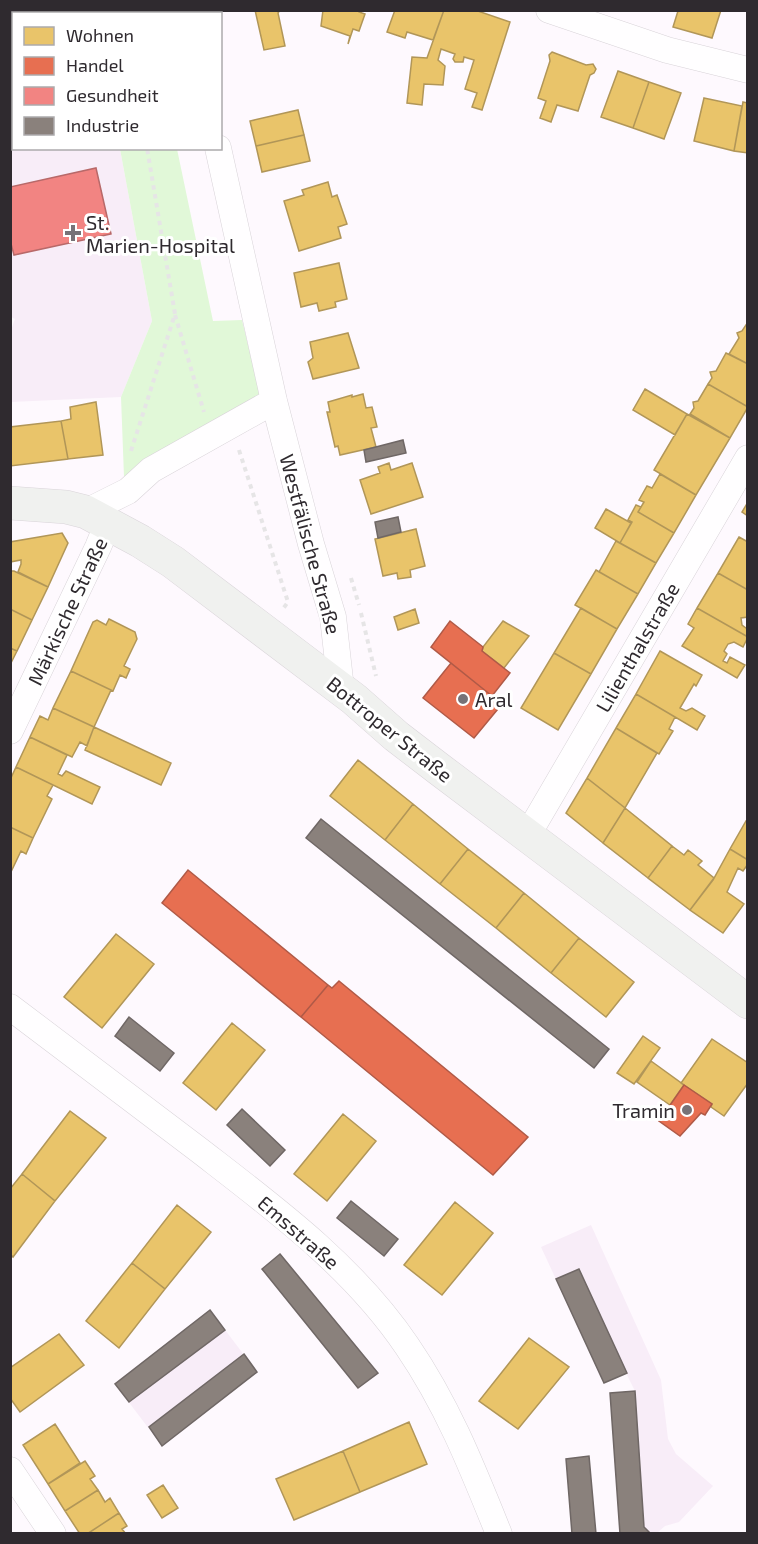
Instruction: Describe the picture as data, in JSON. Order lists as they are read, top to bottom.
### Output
{
  "streets": {
    "main road": ["Bottroper Straße"],
    "street": [
      "Westfälische Straße",
      "Märkische Straße",
      "Lilienthalstraße",
      "Emsstraße"
    ]
  },
  "crossings": [
    ["Westfälische Straße", "Bottroper Straße"],
    ["Märkische Straße", "Bottroper Straße"],
    ["Lilienthalstraße", "Bottroper Straße"]
  ],
  "places": {
    "health": ["St. Marien-Hospital"],
    "other": ["Aral", "Tramin"]
  },
  "legend": [
    "Wohnen",
    "Handel",
    "Gesundheit",
    "Industrie"
  ]
}
